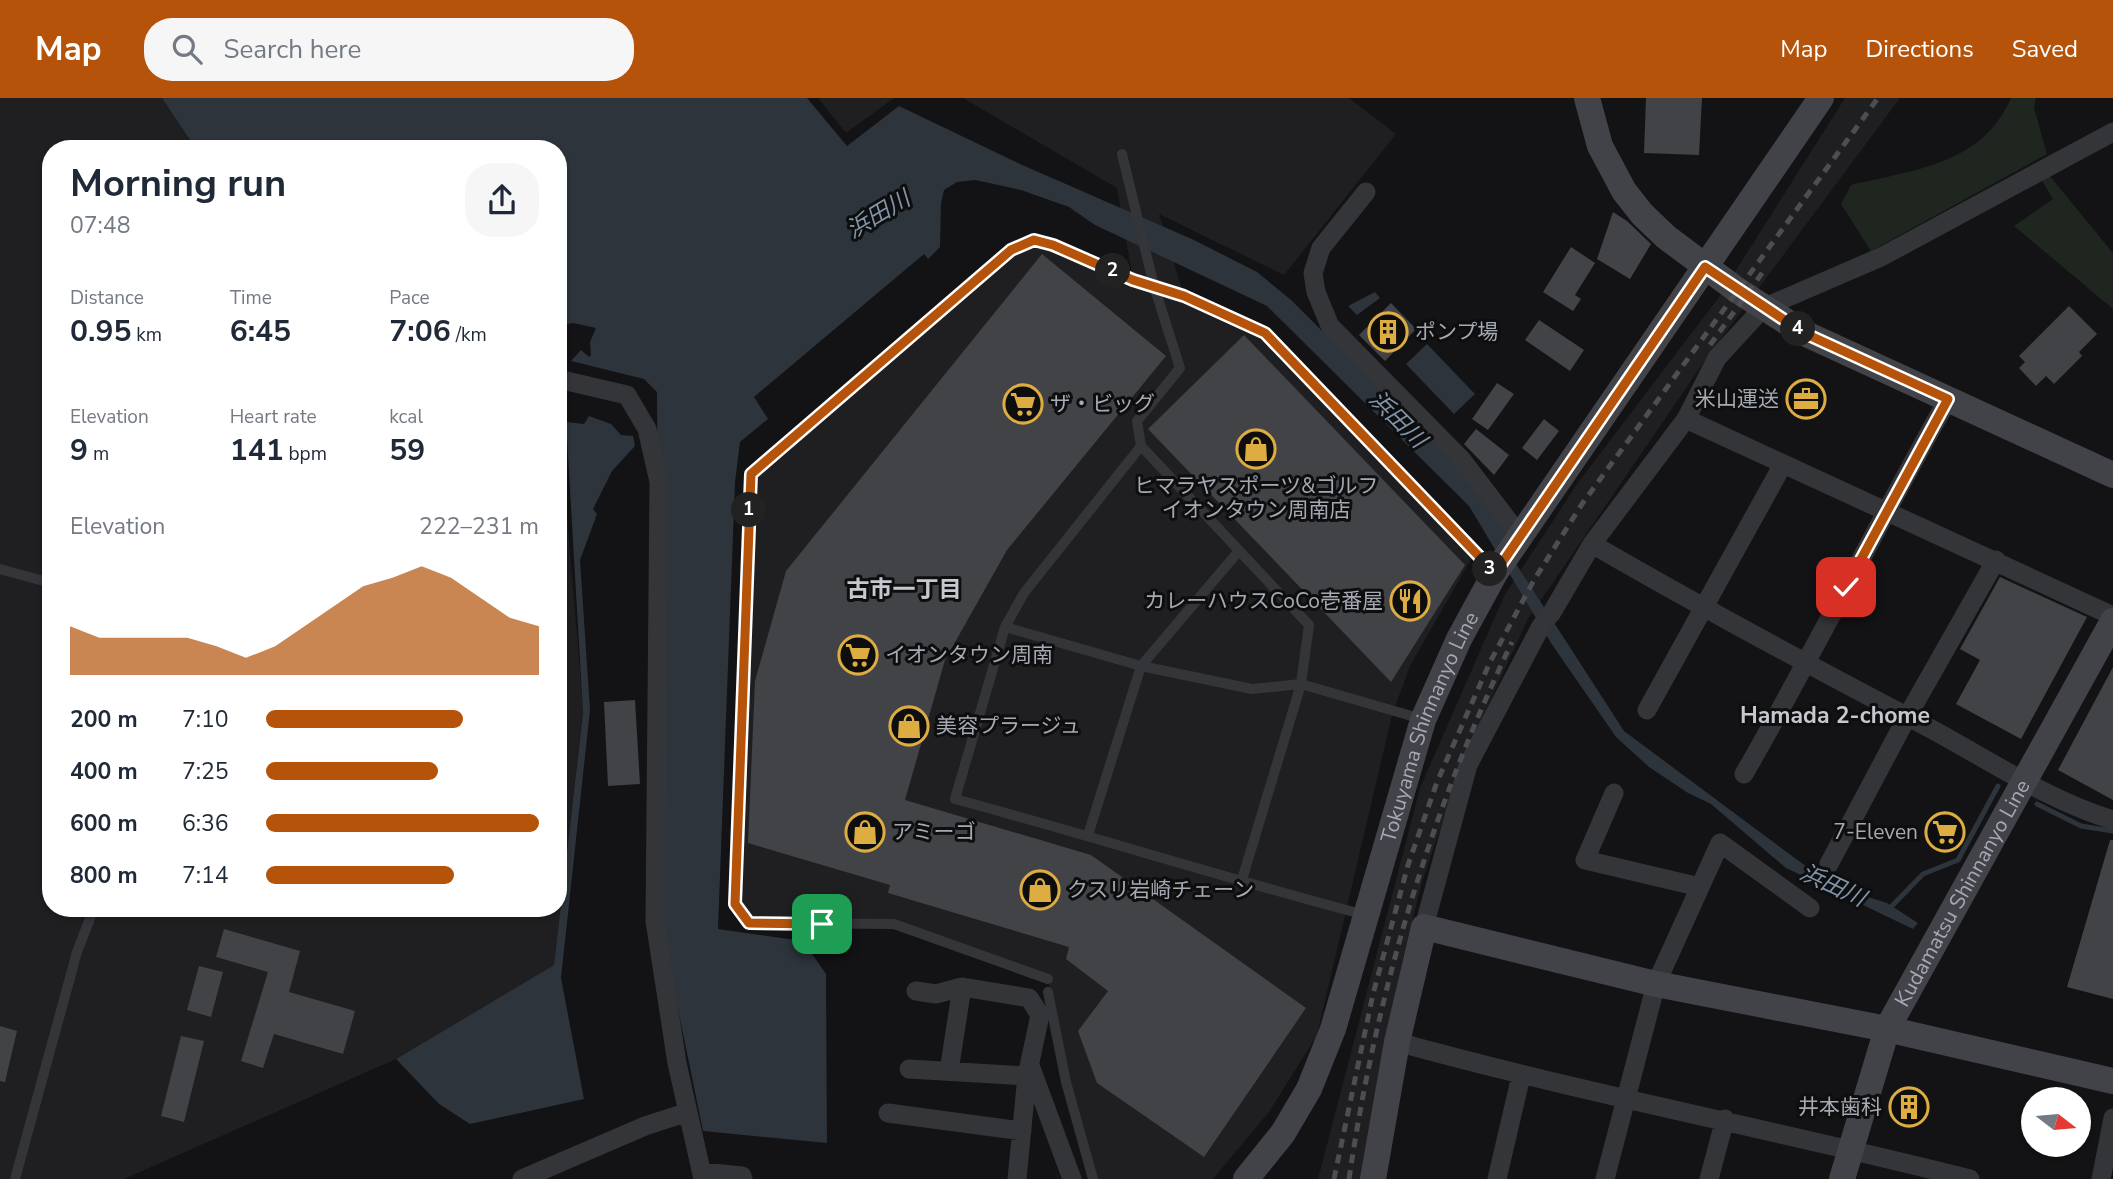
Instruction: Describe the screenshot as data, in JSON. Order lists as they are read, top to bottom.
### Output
{
  "streets": {
    "main road": ["Tokuyama Shinnanyo Line", "Kudamatsu Shinnanyo Line"]
  },
  "districts": ["古市一丁目", "Hamada 2-chome"],
  "water": ["浜田川"],
  "places": {
    "building": ["ポンプ場", "井本歯科"],
    "office": ["米山運送"],
    "supermarket": ["ザ・ビッグ", "イオンタウン周南", "7-Eleven"],
    "shop": [
      "ヒマラヤスポーツ&ゴルフ イオンタウン周南店",
      "美容プラージュ",
      "アミーゴ",
      "クスリ岩崎チェーン"
    ],
    "restaurant": ["カレーハウスCoCo壱番屋"]
  },
  "north": "right",
  "page": {
    "header": "Map",
    "search": "Search here",
    "nav": ["Map", "Directions", "Saved"],
    "heading": ["Morning run", "07:48"],
    "pins": [
      "2",
      "4",
      "1",
      "3"
    ],
    "stats": [
      ["Distance", "0.95 km"],
      ["Time", "6:45"],
      ["Pace", "7:06 /km"],
      ["Elevation", "9 m"],
      ["Heart rate", "141 bpm"],
      ["kcal", "59"]
    ],
    "chart": ["Elevation", "222–231 m"],
    "list": [
      {
        "name": "200 m",
        "note": "7:10"
      },
      {
        "name": "400 m",
        "note": "7:25"
      },
      {
        "name": "600 m",
        "note": "6:36"
      },
      {
        "name": "800 m",
        "note": "7:14"
      }
    ]
  }
}
